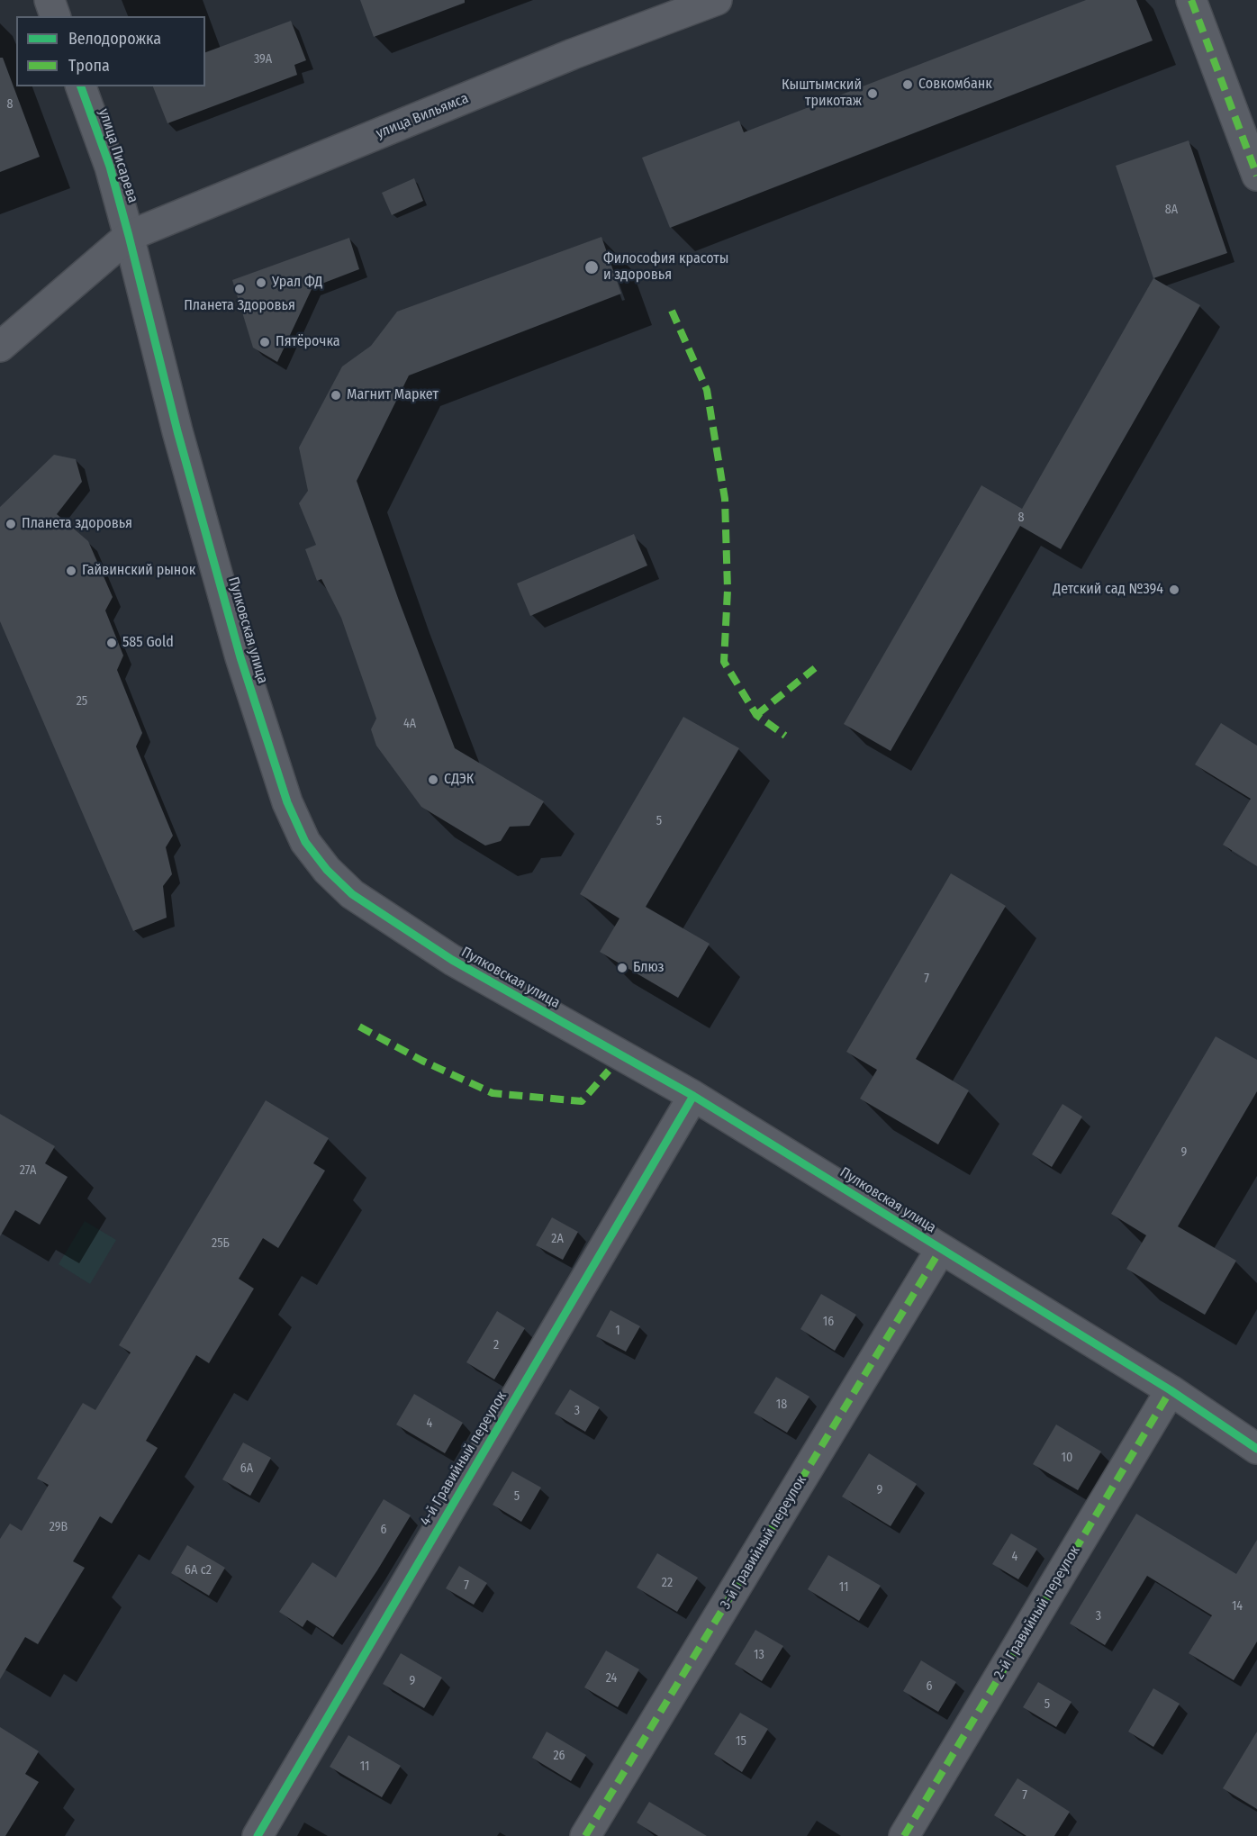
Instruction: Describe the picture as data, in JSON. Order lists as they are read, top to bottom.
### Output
{
  "streets": {
    "street": [
      "улица Вильямса",
      "улица Писарева",
      "Пулковская улица",
      "4-й Гравийный переулок",
      "3-й Гравийный переулок",
      "2-й Гравийный переулок"
    ]
  },
  "crossings": [
    ["улица Вильямса", "улица Писарева"],
    ["улица Вильямса", "Пулковская улица"],
    ["улица Писарева", "Пулковская улица"],
    ["Пулковская улица", "4-й Гравийный переулок"],
    ["Пулковская улица", "3-й Гравийный переулок"],
    ["Пулковская улица", "2-й Гравийный переулок"]
  ],
  "places": [
    "Совкомбанк",
    "Кыштымский трикотаж",
    "Философия красоты и здоровья",
    "Урал ФД",
    "Планета Здоровья",
    "Пятёрочка",
    "Магнит Маркет",
    "Планета здоровья",
    "Гайвинский рынок",
    "Детский сад №394",
    "585 Gold",
    "СДЭК",
    "Блюз"
  ],
  "house_numbers": [
    "39А",
    "8",
    "8А",
    "8",
    "25",
    "4А",
    "5",
    "7",
    "9",
    "27А",
    "2А",
    "25Б",
    "16",
    "1",
    "2",
    "18",
    "3",
    "4",
    "10",
    "6А",
    "9",
    "5",
    "29В",
    "6",
    "4",
    "6А с2",
    "22",
    "7",
    "11",
    "14",
    "3",
    "13",
    "24",
    "9",
    "6",
    "5",
    "15",
    "26",
    "11",
    "7"
  ],
  "legend": ["Велодорожка", "Тропа"]
}
